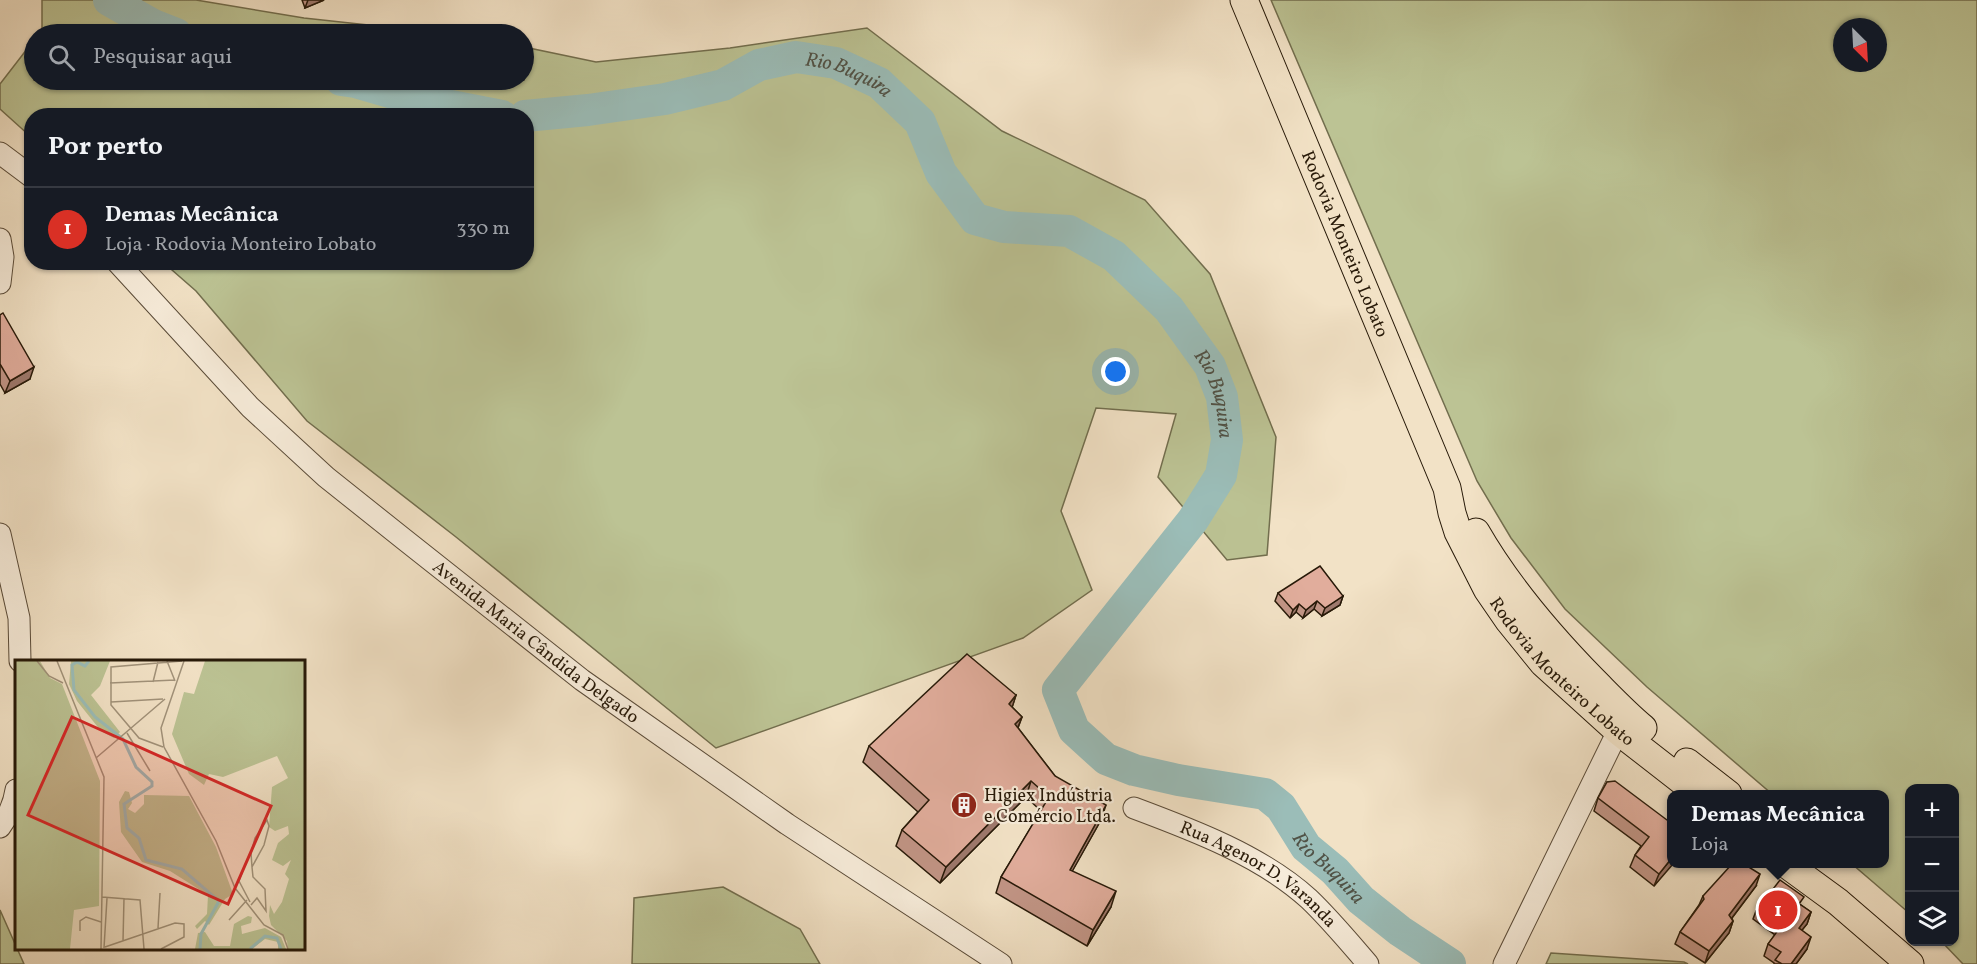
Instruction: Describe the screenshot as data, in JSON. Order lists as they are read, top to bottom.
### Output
{
  "streets": {
    "main road": ["Rodovia Monteiro Lobato"],
    "street": ["Avenida Maria Cândida Delgado", "Rua Agenor D. Varanda"]
  },
  "water": ["Rio Buquira"],
  "places": {
    "building": ["Higiex Indústria e Comércio Ltda."]
  },
  "north": "bottom right",
  "page": {
    "search": "Pesquisar aqui",
    "heading": "Por perto",
    "list": [
      {
        "mark": "1",
        "name": "Demas Mecânica",
        "note": "Loja · Rodovia Monteiro Lobato",
        "value": "330 m"
      }
    ],
    "map_buttons": ["+", "−"],
    "popup": ["Demas Mecânica", "Loja"],
    "pins": "1"
  }
}
